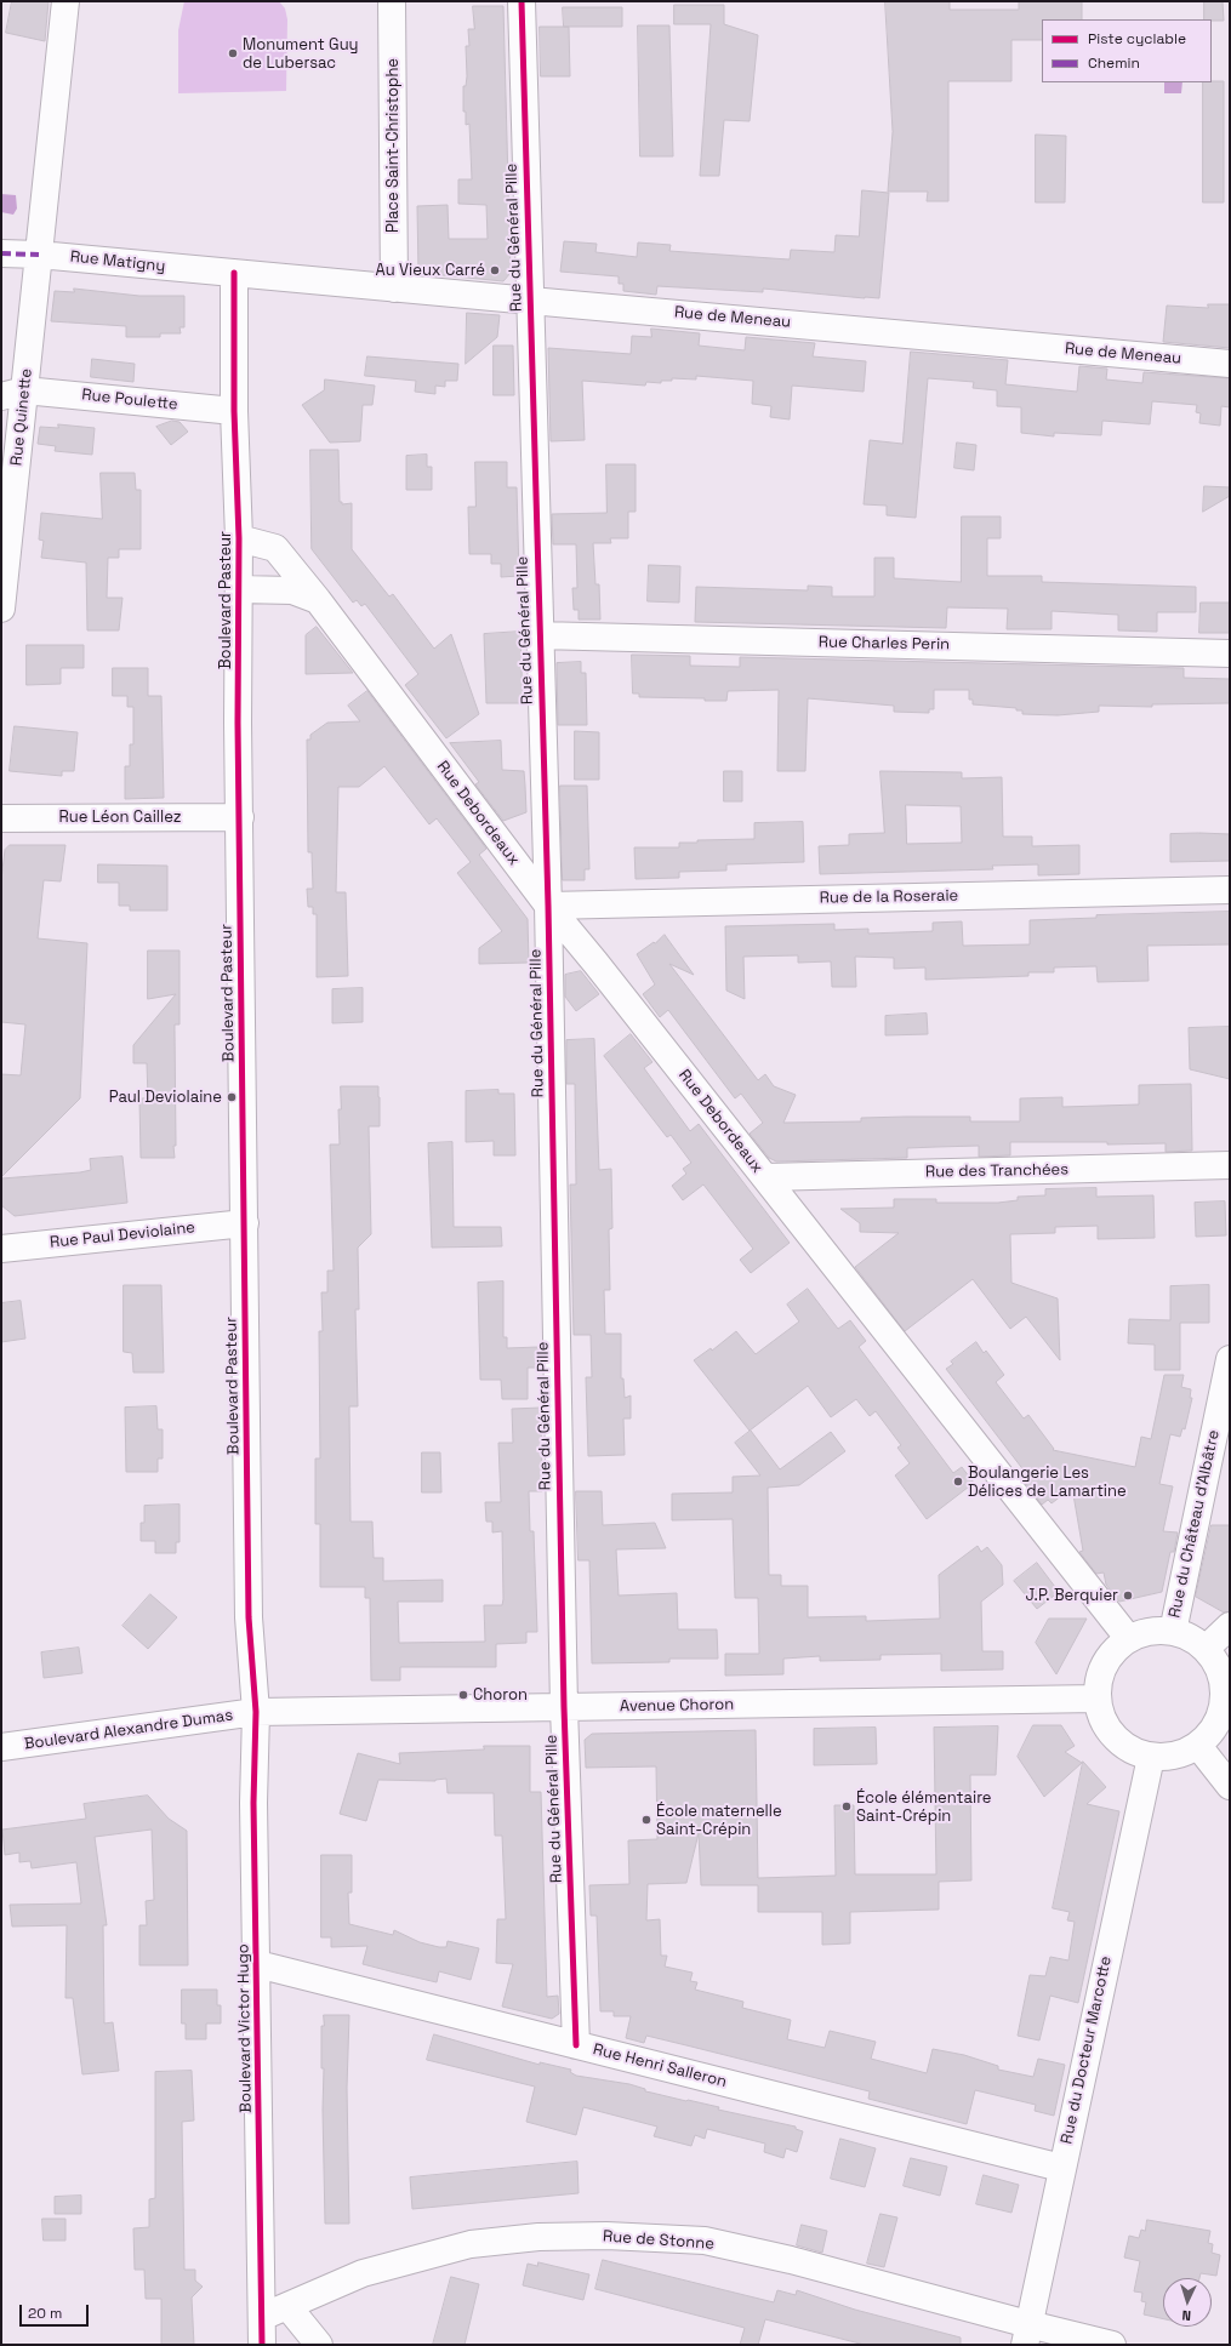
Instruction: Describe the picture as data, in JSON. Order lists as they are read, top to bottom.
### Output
{
  "streets": {
    "street": [
      "Place Saint-Christophe",
      "Rue du Général Pille",
      "Rue Matigny",
      "Rue de Meneau",
      "Rue Poulette",
      "Rue Quinette",
      "Boulevard Pasteur",
      "Rue Charles Perin",
      "Rue Debordeaux",
      "Rue Léon Caillez",
      "Rue de la Roseraie",
      "Rue des Tranchées",
      "Rue Paul Deviolaine",
      "Rue du Château d'Albâtre",
      "Avenue Choron",
      "Boulevard Alexandre Dumas",
      "Boulevard Victor Hugo",
      "Rue du Docteur Marcotte",
      "Rue Henri Salleron",
      "Rue de Stonne"
    ]
  },
  "crossings": [
    ["Place Saint-Christophe", "Rue de Meneau"],
    ["Rue du Général Pille", "Rue de Meneau"],
    ["Rue du Général Pille", "Rue Charles Perin"],
    ["Rue du Général Pille", "Rue Debordeaux"],
    ["Rue du Général Pille", "Rue de la Roseraie"],
    ["Rue du Général Pille", "Avenue Choron"],
    ["Rue du Général Pille", "Rue Henri Salleron"],
    ["Rue Matigny", "Rue de Meneau"],
    ["Rue Matigny", "Rue Quinette"],
    ["Rue Matigny", "Boulevard Pasteur"],
    ["Rue de Meneau", "Boulevard Pasteur"],
    ["Rue Poulette", "Rue Quinette"],
    ["Rue Poulette", "Boulevard Pasteur"],
    ["Boulevard Pasteur", "Rue Debordeaux"],
    ["Boulevard Pasteur", "Rue Léon Caillez"],
    ["Boulevard Pasteur", "Rue Paul Deviolaine"],
    ["Boulevard Pasteur", "Avenue Choron"],
    ["Boulevard Pasteur", "Boulevard Alexandre Dumas"],
    ["Boulevard Pasteur", "Boulevard Victor Hugo"],
    ["Rue Debordeaux", "Rue de la Roseraie"],
    ["Rue Debordeaux", "Rue des Tranchées"],
    ["Rue Debordeaux", "Rue du Château d'Albâtre"],
    ["Rue Debordeaux", "Avenue Choron"],
    ["Rue Debordeaux", "Rue du Docteur Marcotte"],
    ["Rue du Château d'Albâtre", "Avenue Choron"],
    ["Rue du Château d'Albâtre", "Rue du Docteur Marcotte"],
    ["Avenue Choron", "Boulevard Alexandre Dumas"],
    ["Avenue Choron", "Boulevard Victor Hugo"],
    ["Avenue Choron", "Rue du Docteur Marcotte"],
    ["Boulevard Alexandre Dumas", "Boulevard Victor Hugo"],
    ["Boulevard Victor Hugo", "Rue Henri Salleron"],
    ["Boulevard Victor Hugo", "Rue de Stonne"],
    ["Rue du Docteur Marcotte", "Rue Henri Salleron"],
    ["Rue du Docteur Marcotte", "Rue de Stonne"]
  ],
  "places": [
    "Monument Guy de Lubersac",
    "Au Vieux Carré",
    "Paul Deviolaine",
    "Boulangerie Les Délices de Lamartine",
    "J.P. Berquier",
    "Choron",
    "École élémentaire Saint-Crépin",
    "École maternelle Saint-Crépin"
  ],
  "legend": ["Piste cyclable", "Chemin"],
  "scale_bar": "20 m",
  "north": "bottom"
}
